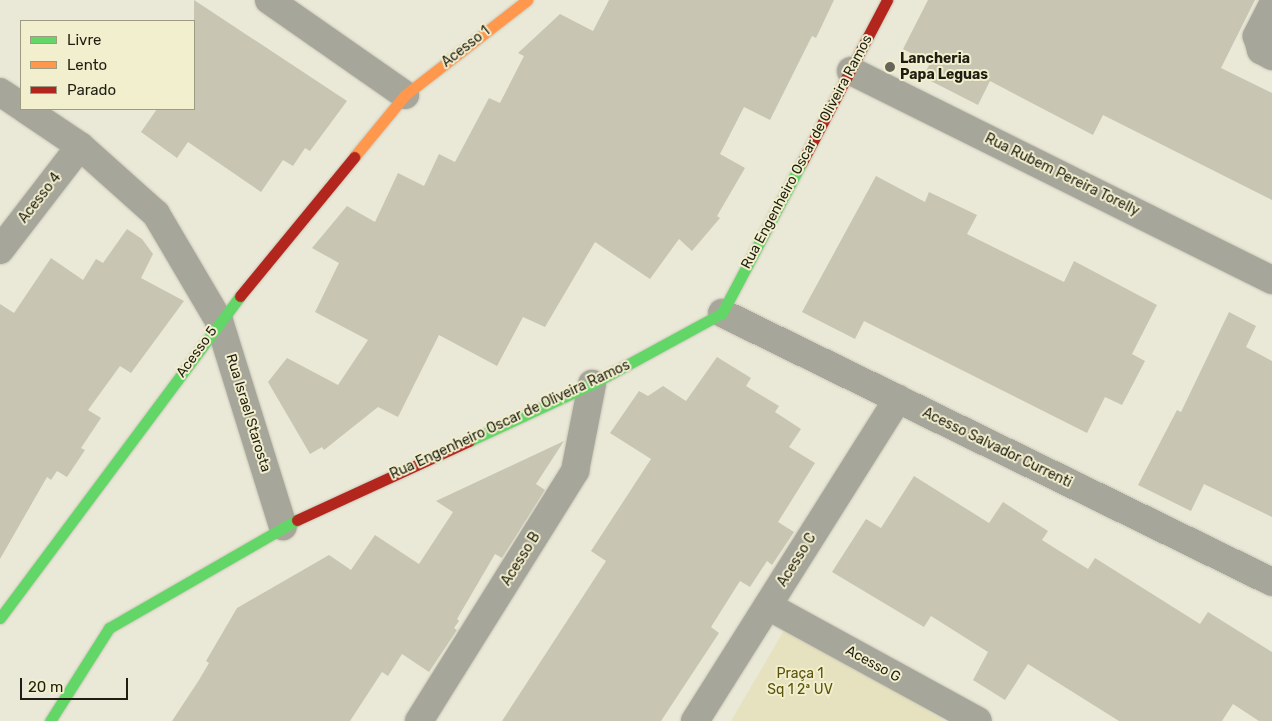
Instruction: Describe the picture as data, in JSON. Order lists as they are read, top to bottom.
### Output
{
  "streets": {
    "street": [
      "Acesso 1",
      "Rua Engenheiro Oscar de Oliveira Ramos",
      "Rua Rubem Pereira Torelly",
      "Acesso 4",
      "Acesso 5",
      "Rua Israel Starosta",
      "Acesso Salvador Currenti",
      "Acesso B",
      "Acesso C",
      "Acesso G"
    ]
  },
  "crossings": [
    ["Acesso 1", "Acesso 5"],
    ["Rua Engenheiro Oscar de Oliveira Ramos", "Rua Rubem Pereira Torelly"],
    ["Rua Engenheiro Oscar de Oliveira Ramos", "Rua Israel Starosta"],
    ["Rua Engenheiro Oscar de Oliveira Ramos", "Acesso Salvador Currenti"],
    ["Rua Engenheiro Oscar de Oliveira Ramos", "Acesso B"],
    ["Acesso 4", "Rua Israel Starosta"],
    ["Acesso 5", "Rua Israel Starosta"],
    ["Acesso Salvador Currenti", "Acesso C"],
    ["Acesso C", "Acesso G"]
  ],
  "parks": ["Praça 1 Sq 1 2ª UV"],
  "places": ["Lancheria Papa Leguas"],
  "legend": ["Livre", "Lento", "Parado"],
  "scale_bar": "20 m"
}
